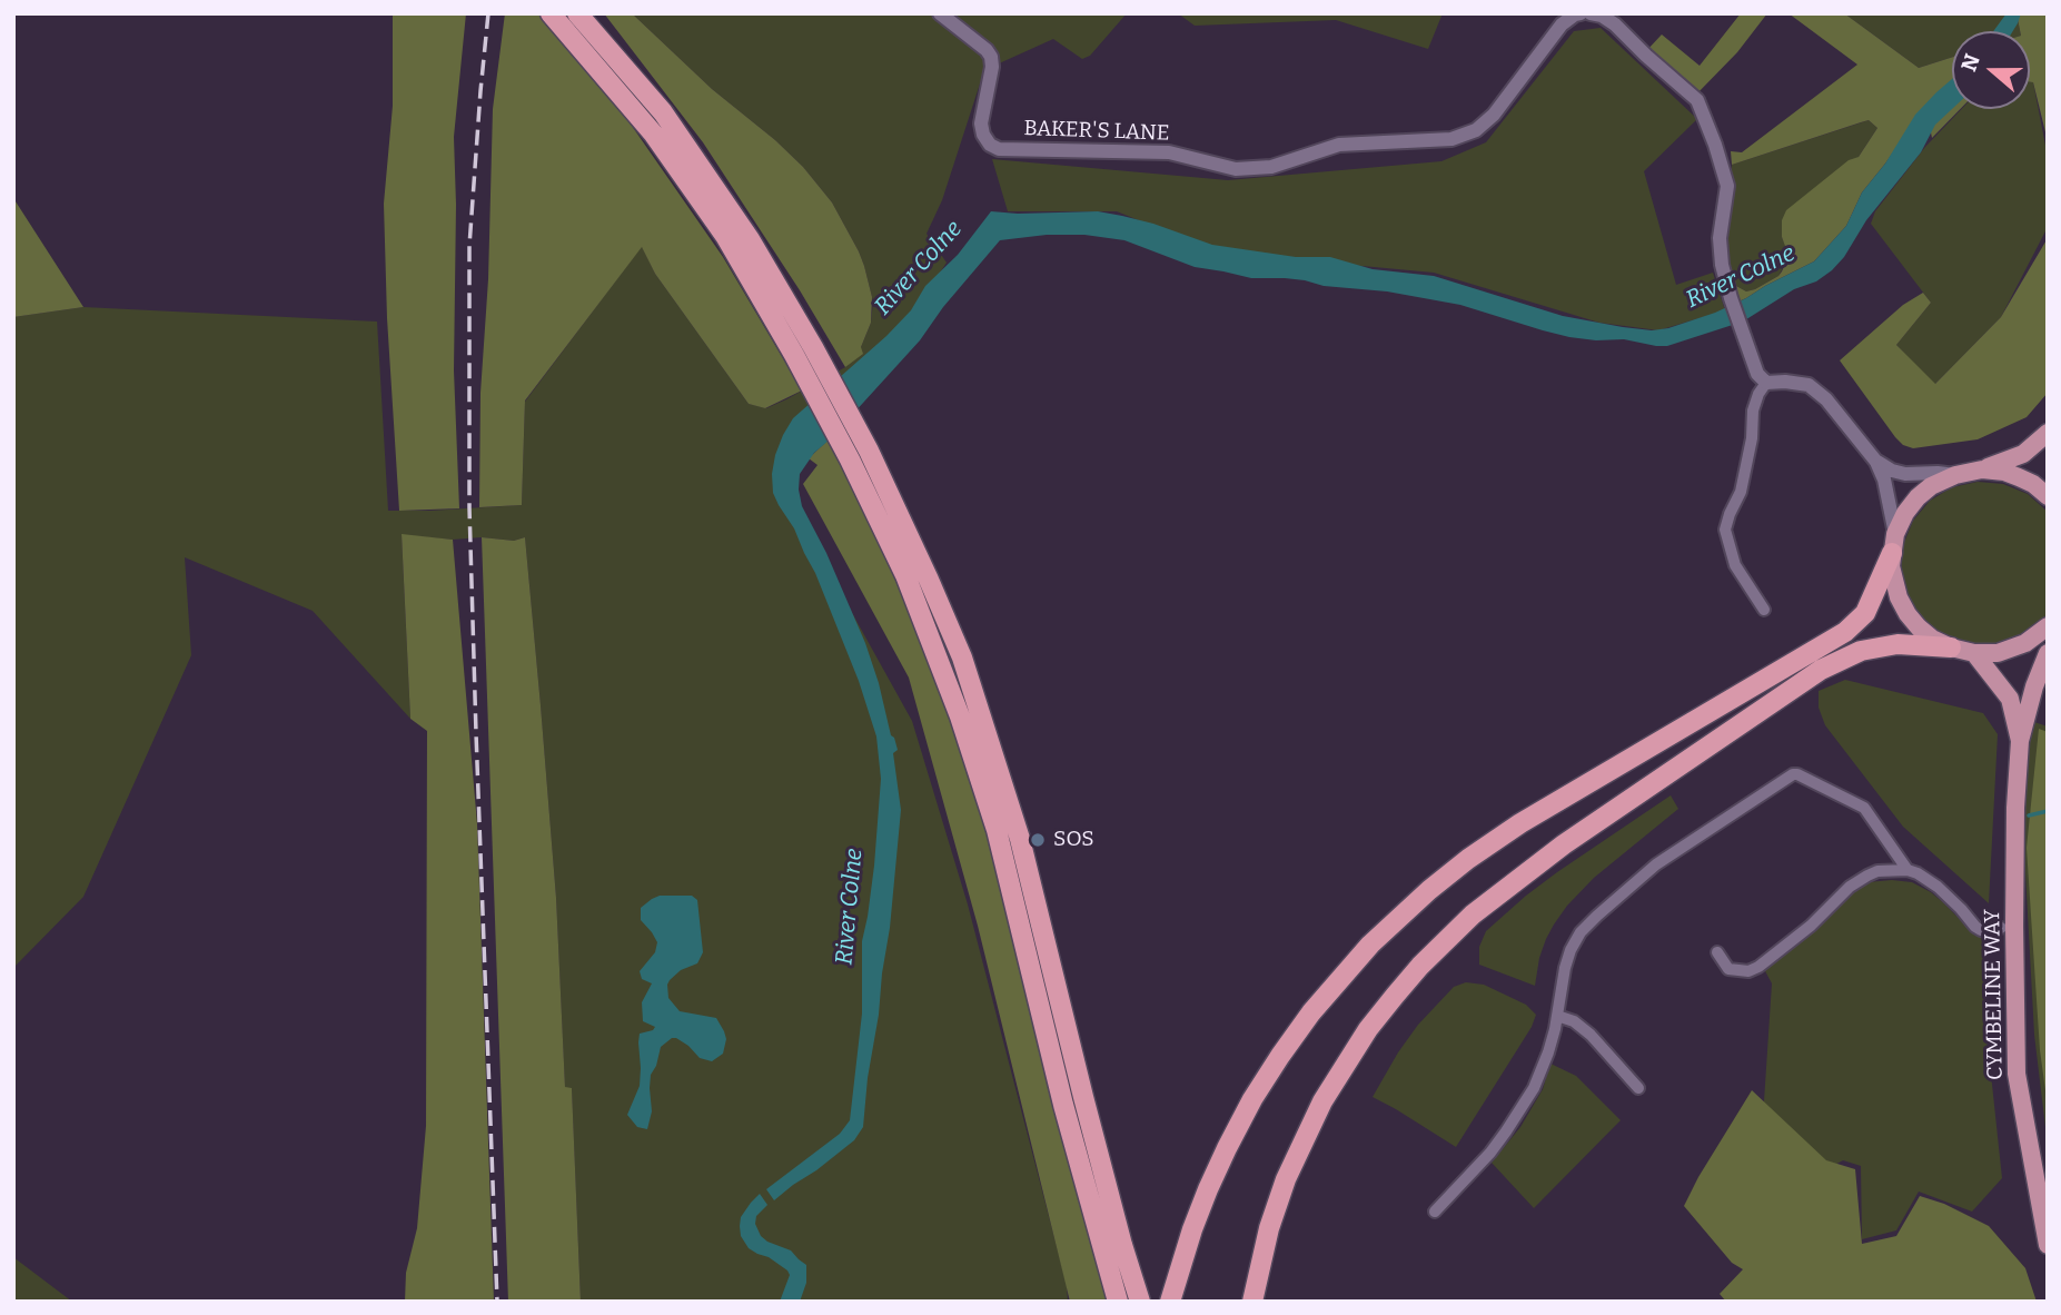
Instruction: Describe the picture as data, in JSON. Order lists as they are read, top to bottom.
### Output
{
  "streets": {
    "main road": ["CYMBELINE WAY"],
    "street": ["BAKER'S LANE"]
  },
  "water": ["River Colne"],
  "places": ["SOS"],
  "north": "left"
}
